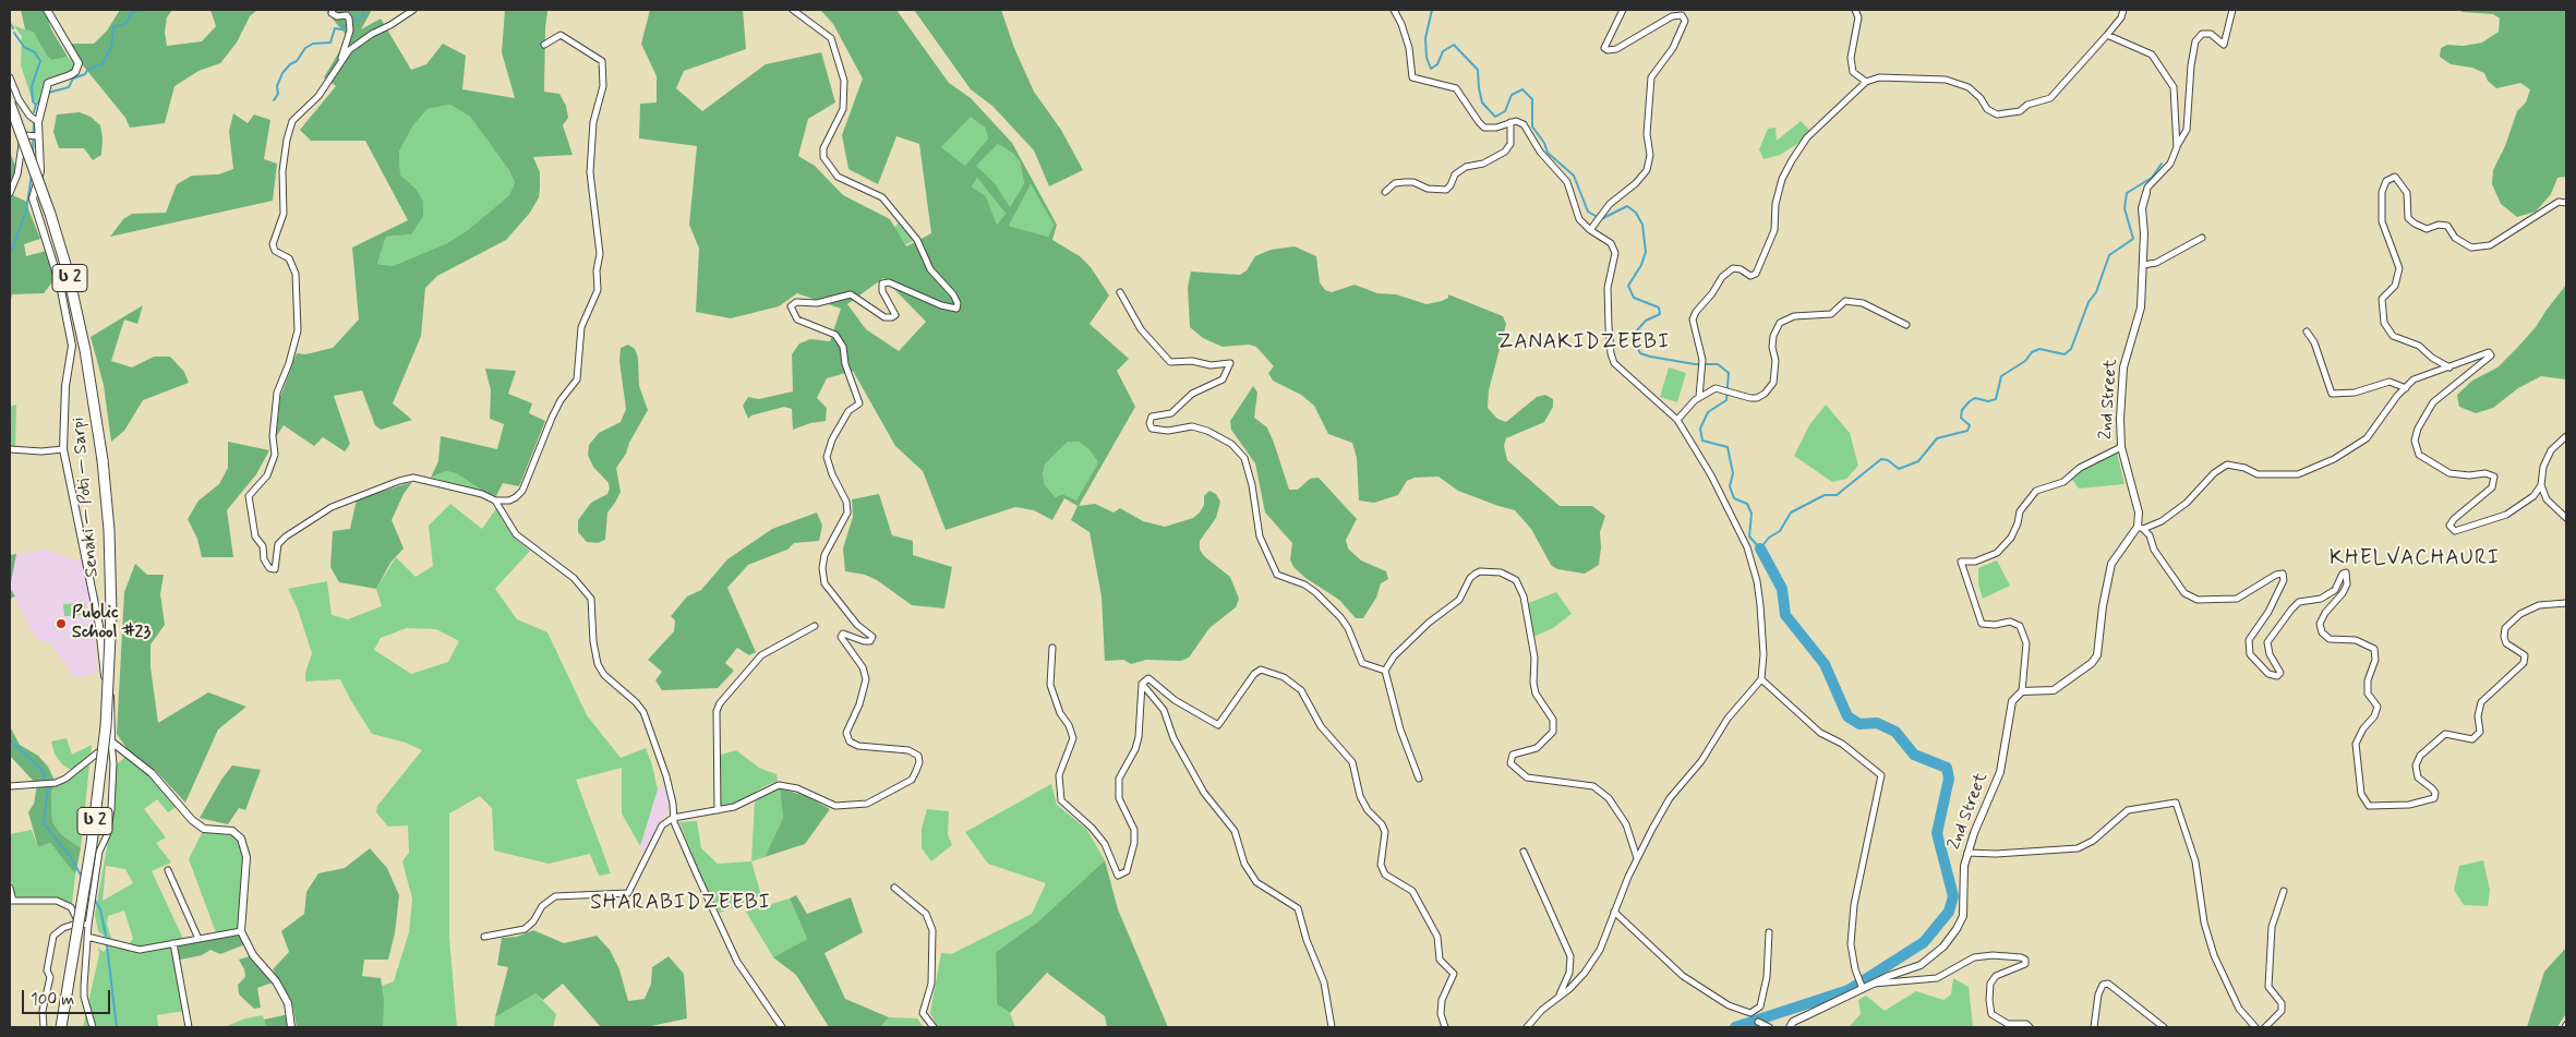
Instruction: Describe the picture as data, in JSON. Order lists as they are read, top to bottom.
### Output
{
  "streets": {
    "highway": ["ს 2", "Senaki — Poti — Sarpi"],
    "street": ["2nd Street"]
  },
  "districts": ["ZANAKIDZEEBI", "KHELVACHAURI", "SHARABIDZEEBI"],
  "places": ["Public School #23"],
  "scale_bar": "100 m"
}
